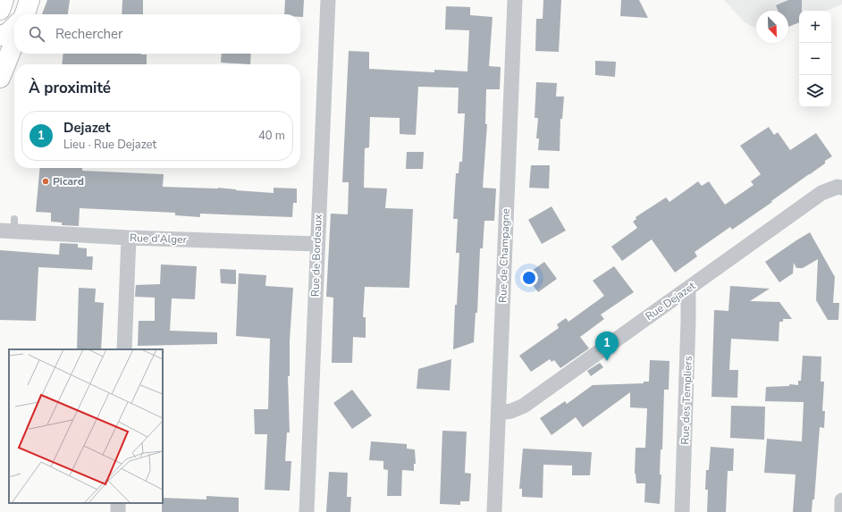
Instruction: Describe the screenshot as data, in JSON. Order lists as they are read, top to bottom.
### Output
{
  "streets": {
    "street": [
      "Rue d'Alger",
      "Rue de Bordeaux",
      "Rue de Champagne",
      "Rue Dejazet",
      "Rue des Templiers"
    ]
  },
  "crossings": [
    ["Rue d'Alger", "Rue de Bordeaux"],
    ["Rue de Champagne", "Rue Dejazet"],
    ["Rue Dejazet", "Rue des Templiers"]
  ],
  "places": ["Picard"],
  "north": "bottom right",
  "page": {
    "map_buttons": ["+", "−"],
    "search": "Rechercher",
    "heading": "À proximité",
    "list": [
      {
        "mark": "1",
        "name": "Dejazet",
        "note": "Lieu · Rue Dejazet",
        "value": "40 m"
      }
    ],
    "pins": "1"
  }
}
